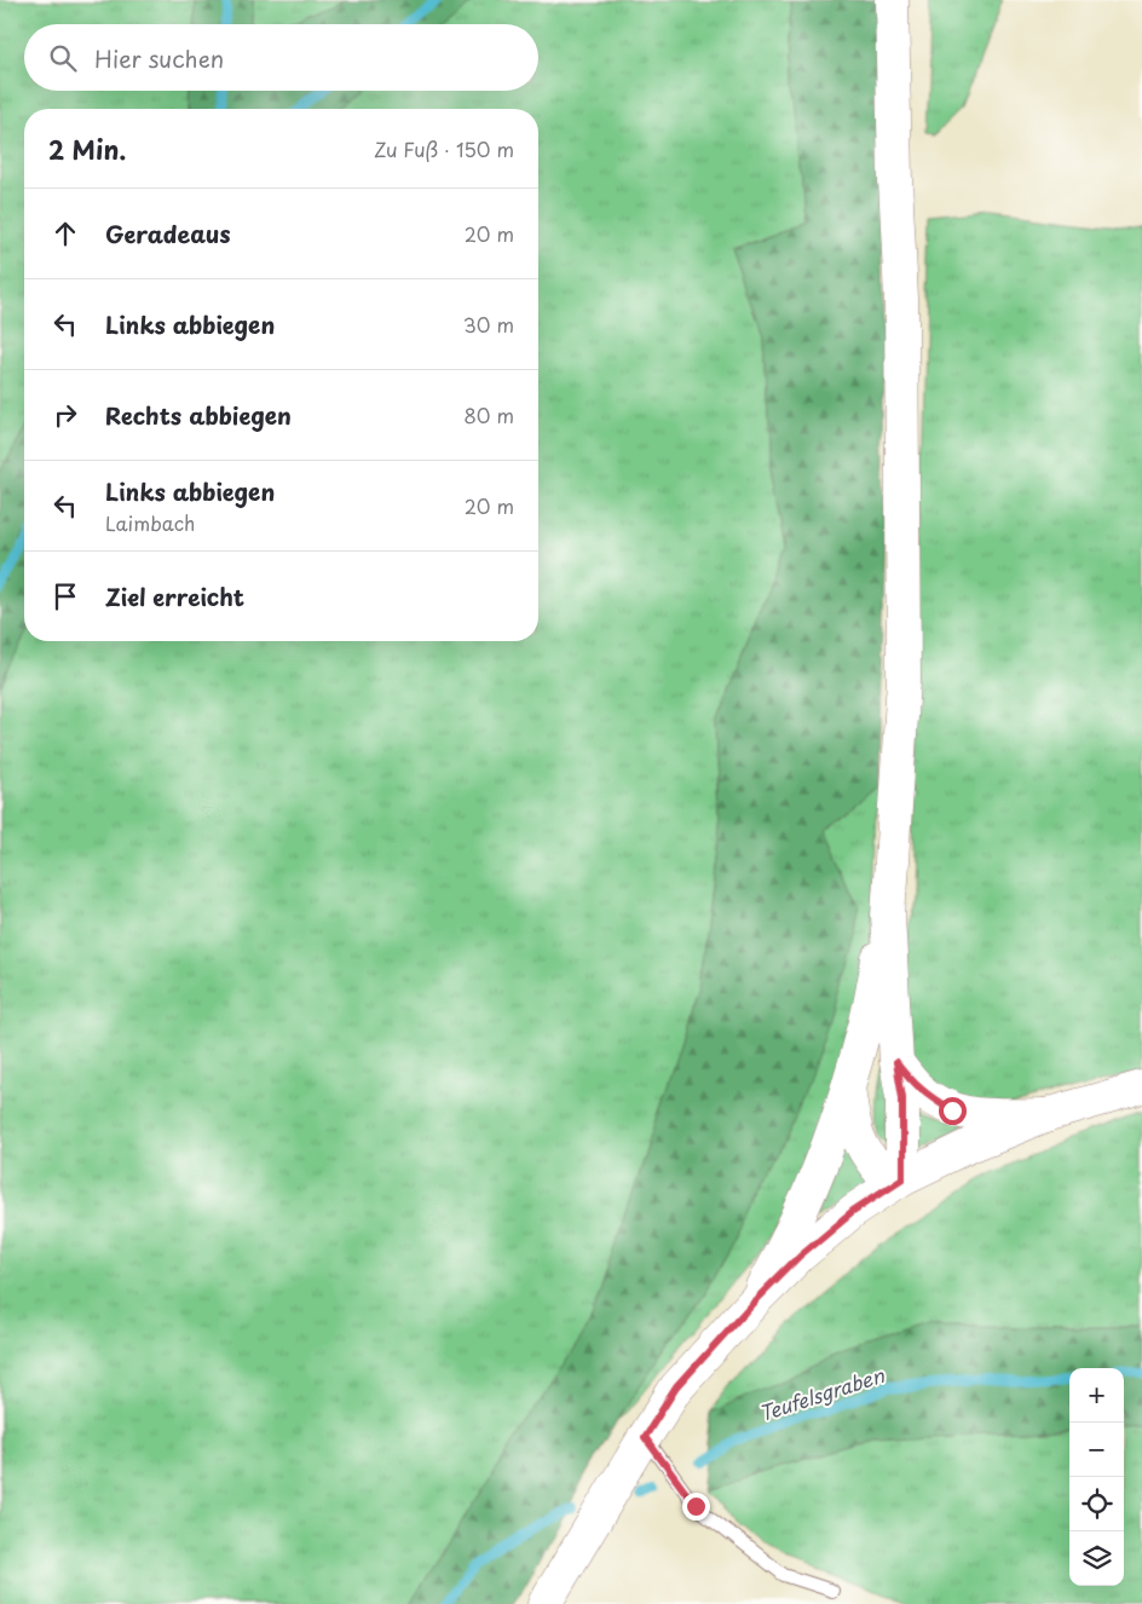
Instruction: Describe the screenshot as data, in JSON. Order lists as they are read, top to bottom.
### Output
{
  "water": ["Teufelsgraben"],
  "page": {
    "search": "Hier suchen",
    "heading": ["2 Min.", "Zu Fuß · 150 m"],
    "list": [
      ["Geradeaus", "20 m"],
      ["Links abbiegen", "30 m"],
      ["Rechts abbiegen", "80 m"],
      ["Links abbiegen", "Laimbach", "20 m"],
      "Ziel erreicht"
    ],
    "map_buttons": ["+", "−"]
  }
}
